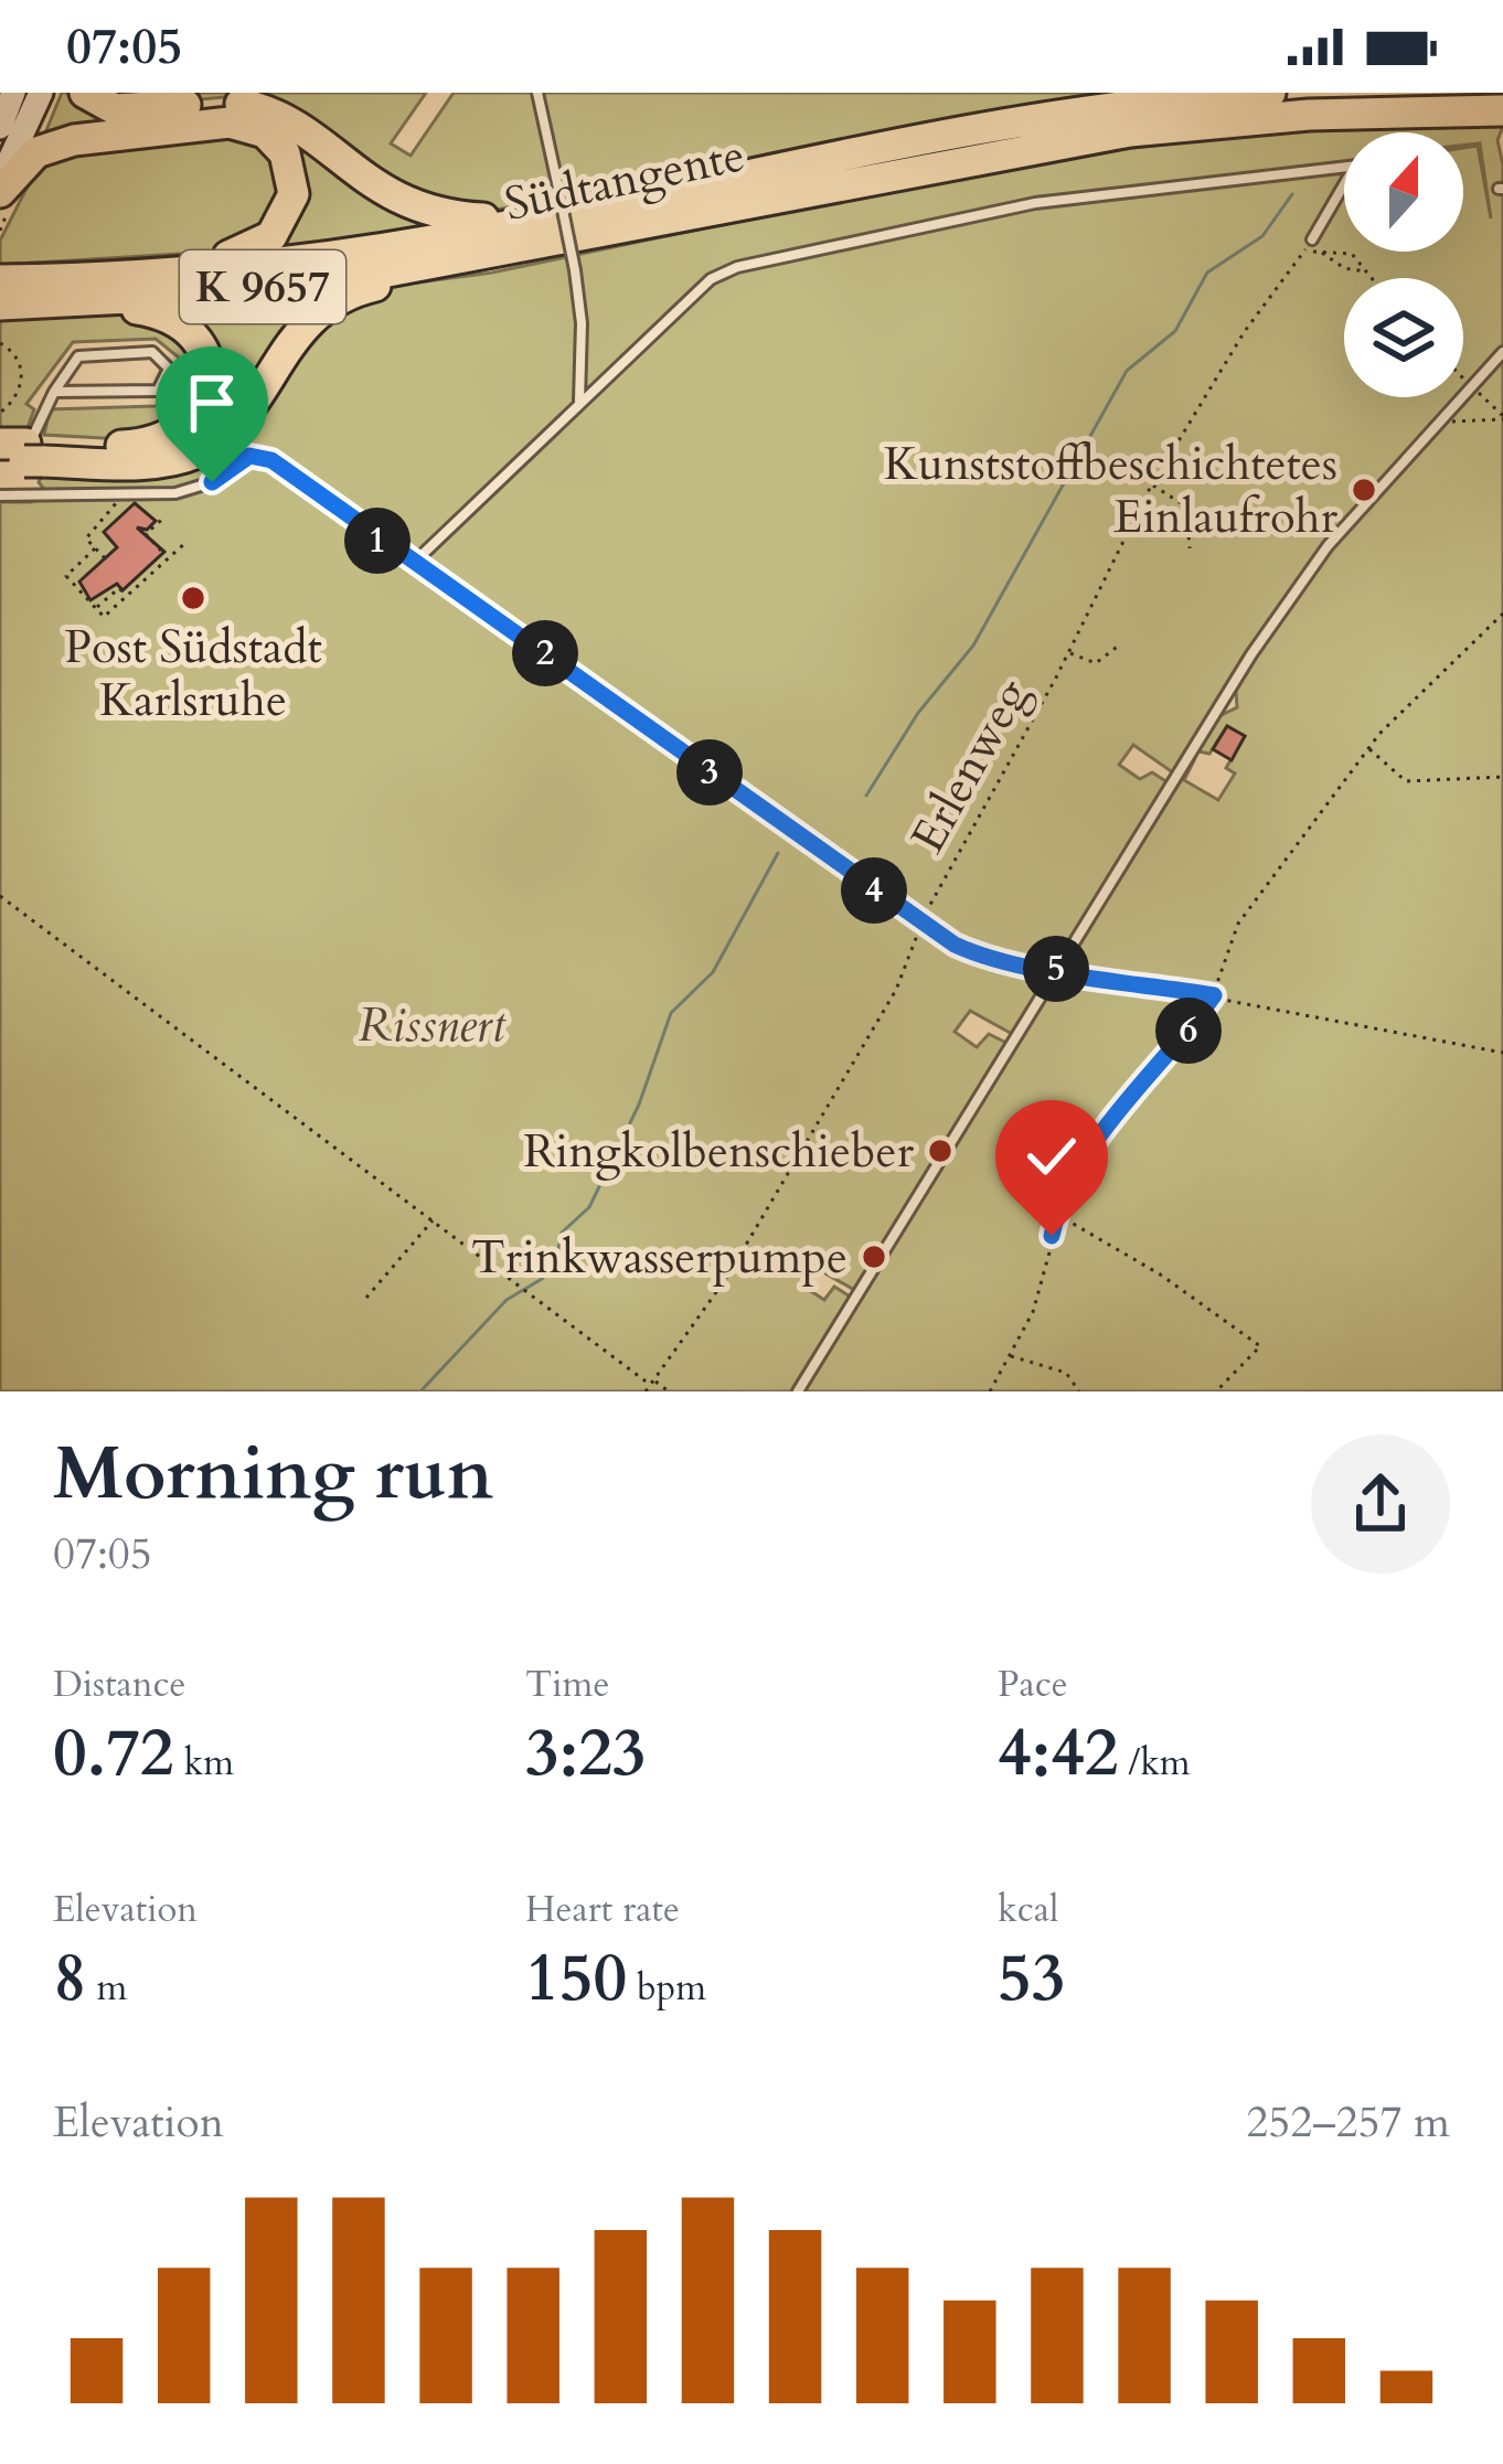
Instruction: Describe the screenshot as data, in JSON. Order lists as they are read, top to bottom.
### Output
{
  "streets": {
    "highway": ["Südtangente", "K 9657"],
    "path": ["Erlenweg"]
  },
  "parks": ["Rissnert"],
  "places": [
    "Kunststoffbeschichtetes Einlaufrohr",
    "Post Südstadt Karlsruhe",
    "Ringkolbenschieber",
    "Trinkwasserpumpe"
  ],
  "north": "top",
  "page": {
    "status": "07:05",
    "pins": [
      "1",
      "2",
      "3",
      "4",
      "5",
      "6"
    ],
    "heading": ["Morning run", "07:05"],
    "stats": [
      ["Distance", "0.72 km"],
      ["Time", "3:23"],
      ["Pace", "4:42 /km"],
      ["Elevation", "8 m"],
      ["Heart rate", "150 bpm"],
      ["kcal", "53"]
    ],
    "chart": ["Elevation", "252–257 m"]
  }
}
